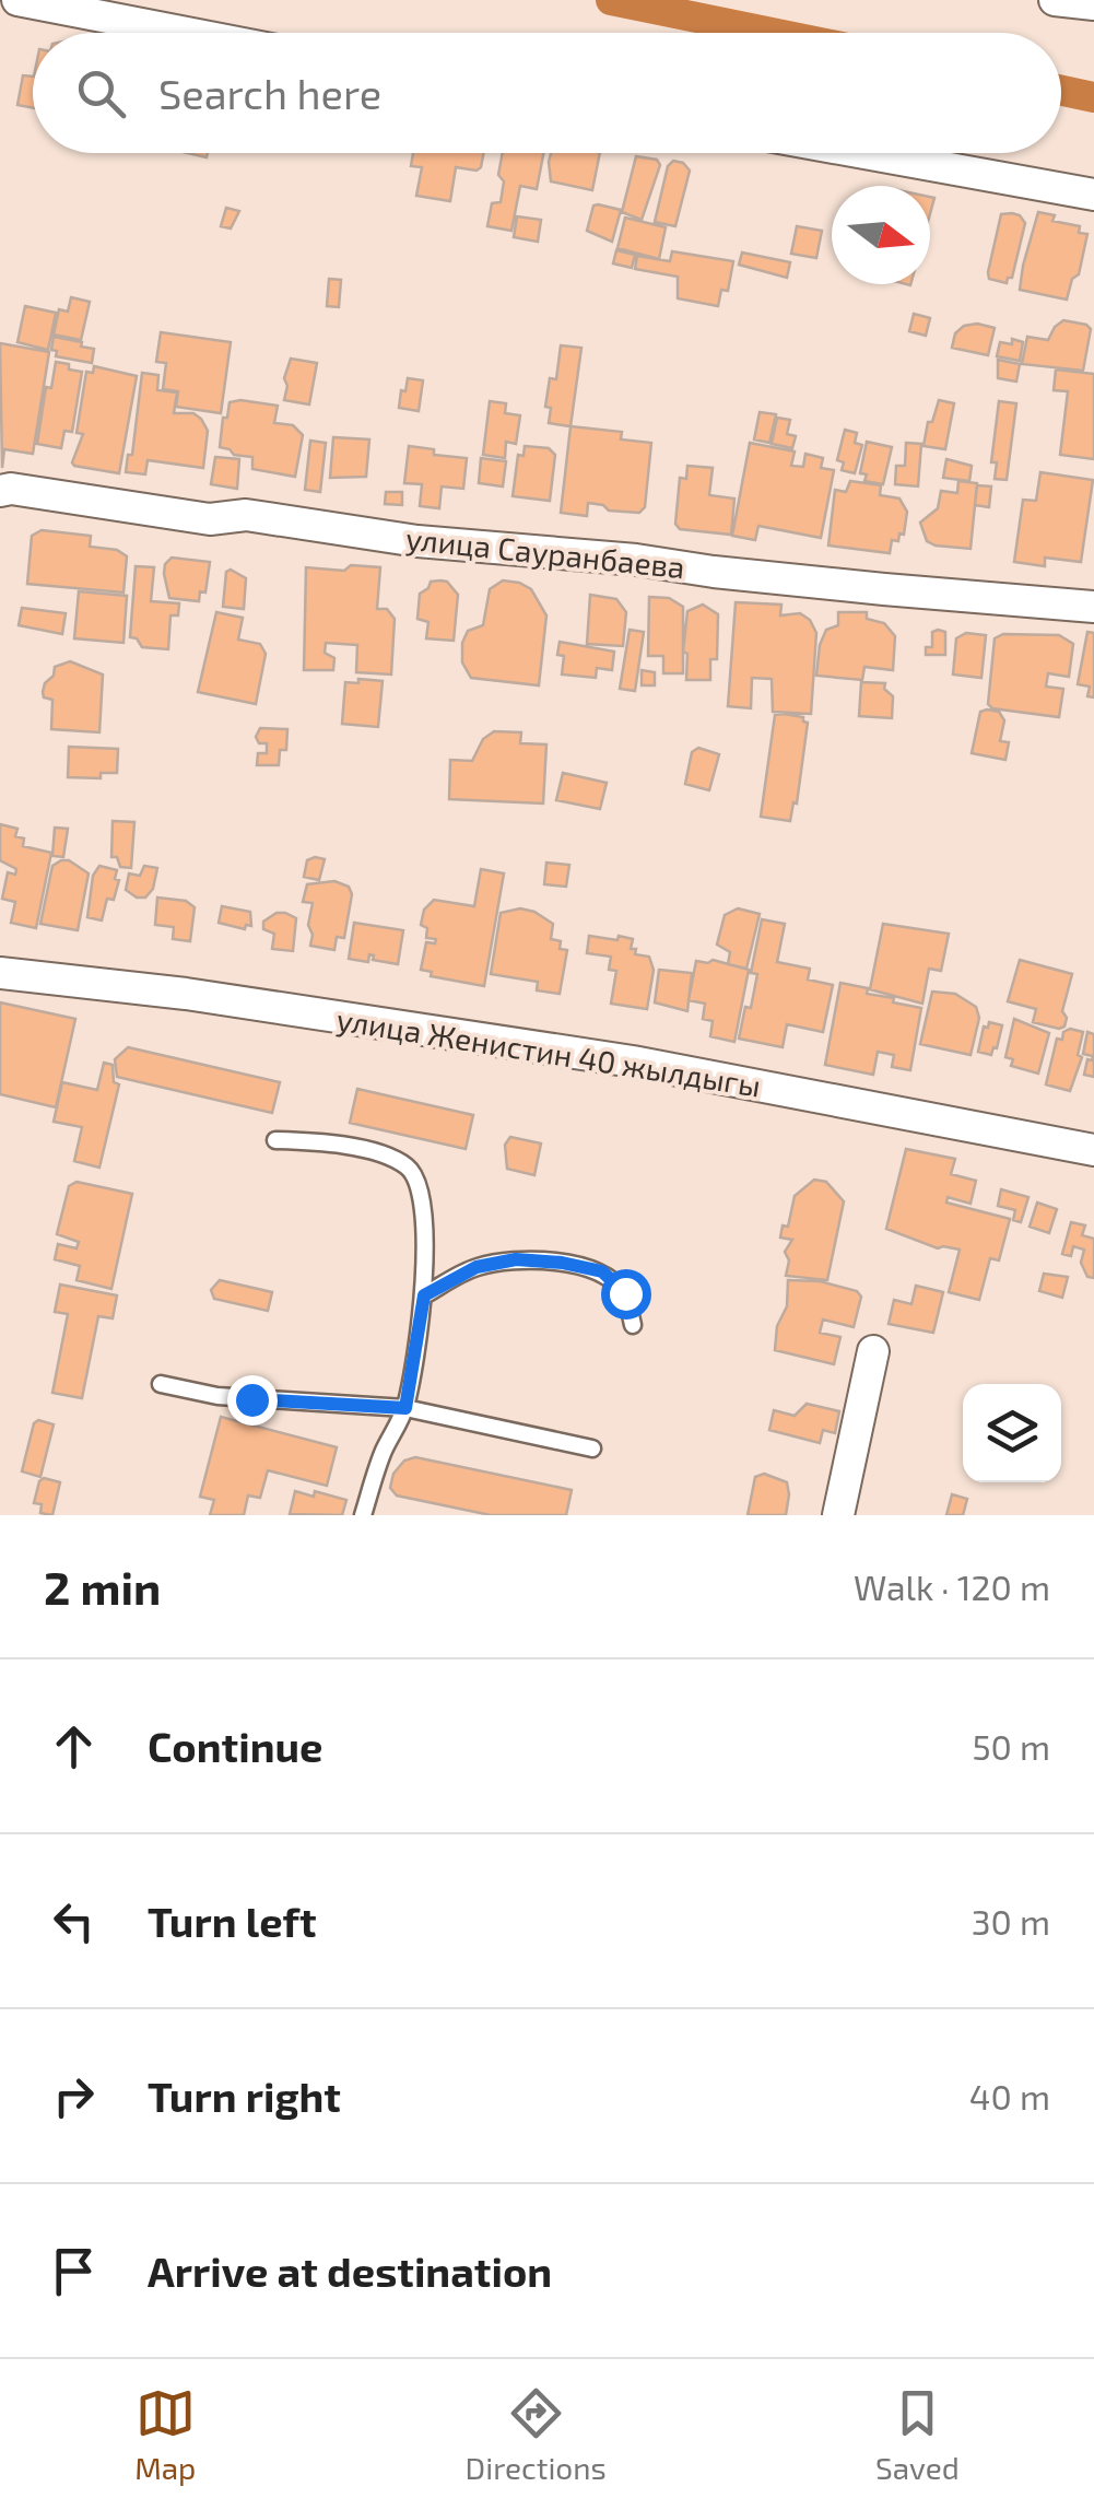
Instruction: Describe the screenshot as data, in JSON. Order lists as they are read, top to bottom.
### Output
{
  "streets": {
    "street": ["улица Сауранбаева", "улица Женистин 40 жылдыгы"]
  },
  "north": "right",
  "page": {
    "search": "Search here",
    "heading": ["2 min", "Walk · 120 m"],
    "list": [
      ["Continue", "50 m"],
      ["Turn left", "30 m"],
      ["Turn right", "40 m"],
      "Arrive at destination"
    ],
    "nav": ["Map", "Directions", "Saved"]
  }
}
